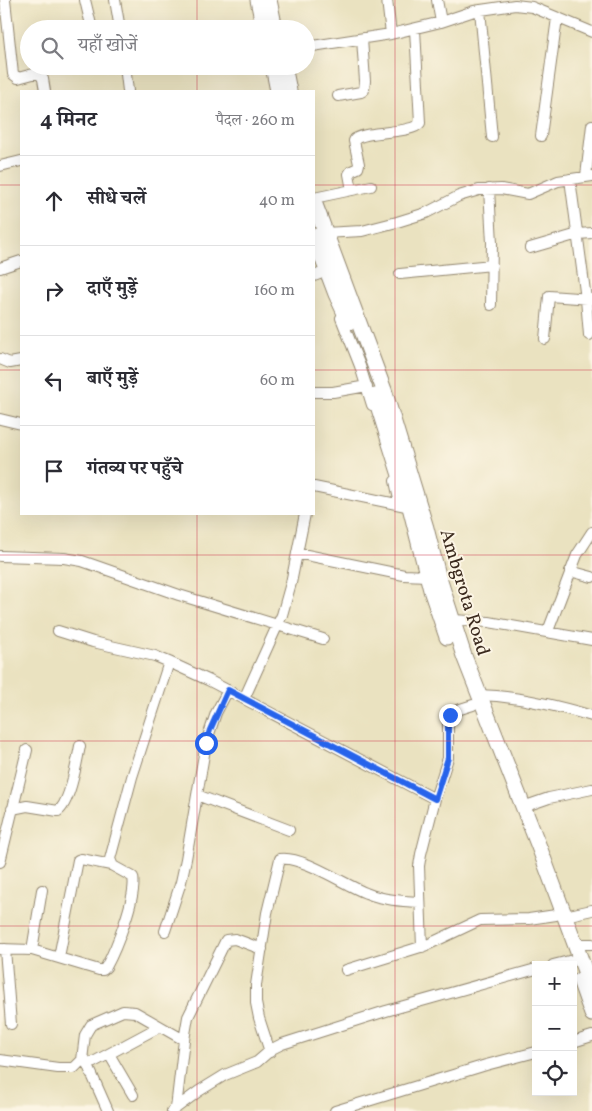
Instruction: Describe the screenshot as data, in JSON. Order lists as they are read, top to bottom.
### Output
{
  "streets": {
    "main road": ["Ambgrota Road"]
  },
  "page": {
    "search": "यहाँ खोजें",
    "heading": ["4 मिनट", "पैदल · 260 m"],
    "list": [
      ["सीधे चलें", "40 m"],
      ["दाएँ मुड़ें", "160 m"],
      ["बाएँ मुड़ें", "60 m"],
      "गंतव्य पर पहुँचे"
    ],
    "map_buttons": ["+", "−"]
  }
}
